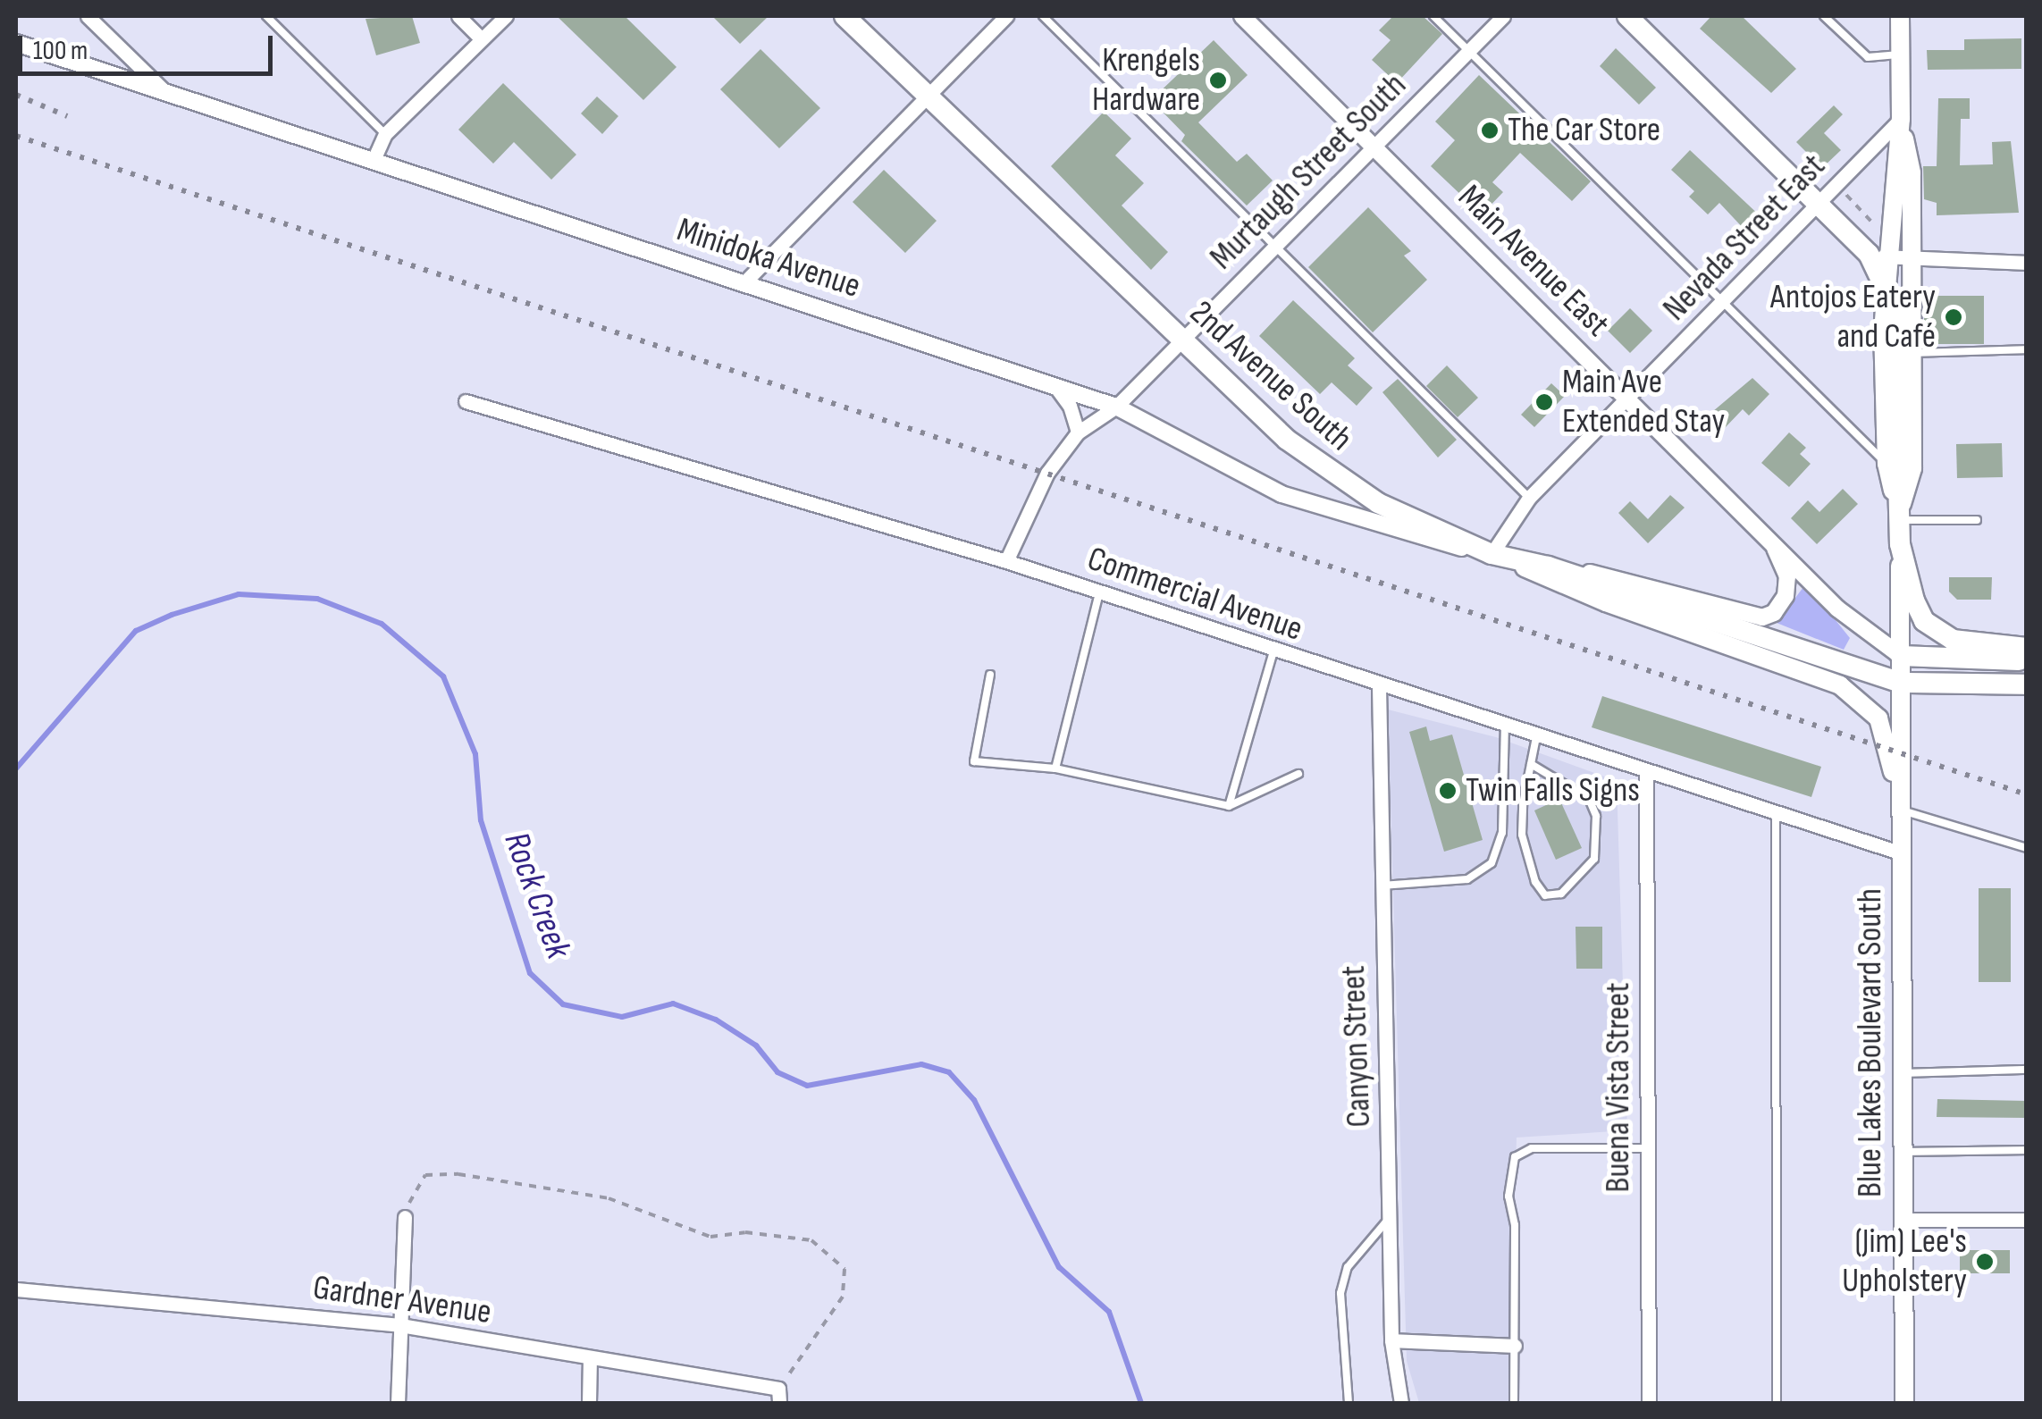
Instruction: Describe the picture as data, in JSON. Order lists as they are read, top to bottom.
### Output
{
  "streets": {
    "main road": ["2nd Avenue South", "Blue Lakes Boulevard South"],
    "street": [
      "Murtaugh Street South",
      "Nevada Street East",
      "Minidoka Avenue",
      "Main Avenue East",
      "Commercial Avenue",
      "Canyon Street",
      "Buena Vista Street",
      "Gardner Avenue"
    ]
  },
  "crossings": [
    ["Murtaugh Street South", "Minidoka Avenue"],
    ["Murtaugh Street South", "Main Avenue East"],
    ["Murtaugh Street South", "2nd Avenue South"],
    ["Murtaugh Street South", "Commercial Avenue"],
    ["Nevada Street East", "Minidoka Avenue"],
    ["Nevada Street East", "Main Avenue East"],
    ["Nevada Street East", "2nd Avenue South"],
    ["Minidoka Avenue", "2nd Avenue South"],
    ["Main Avenue East", "Blue Lakes Boulevard South"],
    ["2nd Avenue South", "Blue Lakes Boulevard South"],
    ["Commercial Avenue", "Blue Lakes Boulevard South"],
    ["Commercial Avenue", "Canyon Street"],
    ["Commercial Avenue", "Buena Vista Street"]
  ],
  "water": ["Rock Creek"],
  "places": [
    "Krengels Hardware",
    "The Car Store",
    "Antojos Eatery and Café",
    "Main Ave Extended Stay",
    "Twin Falls Signs",
    "(Jim) Lee's Upholstery"
  ],
  "scale_bar": "100 m"
}
